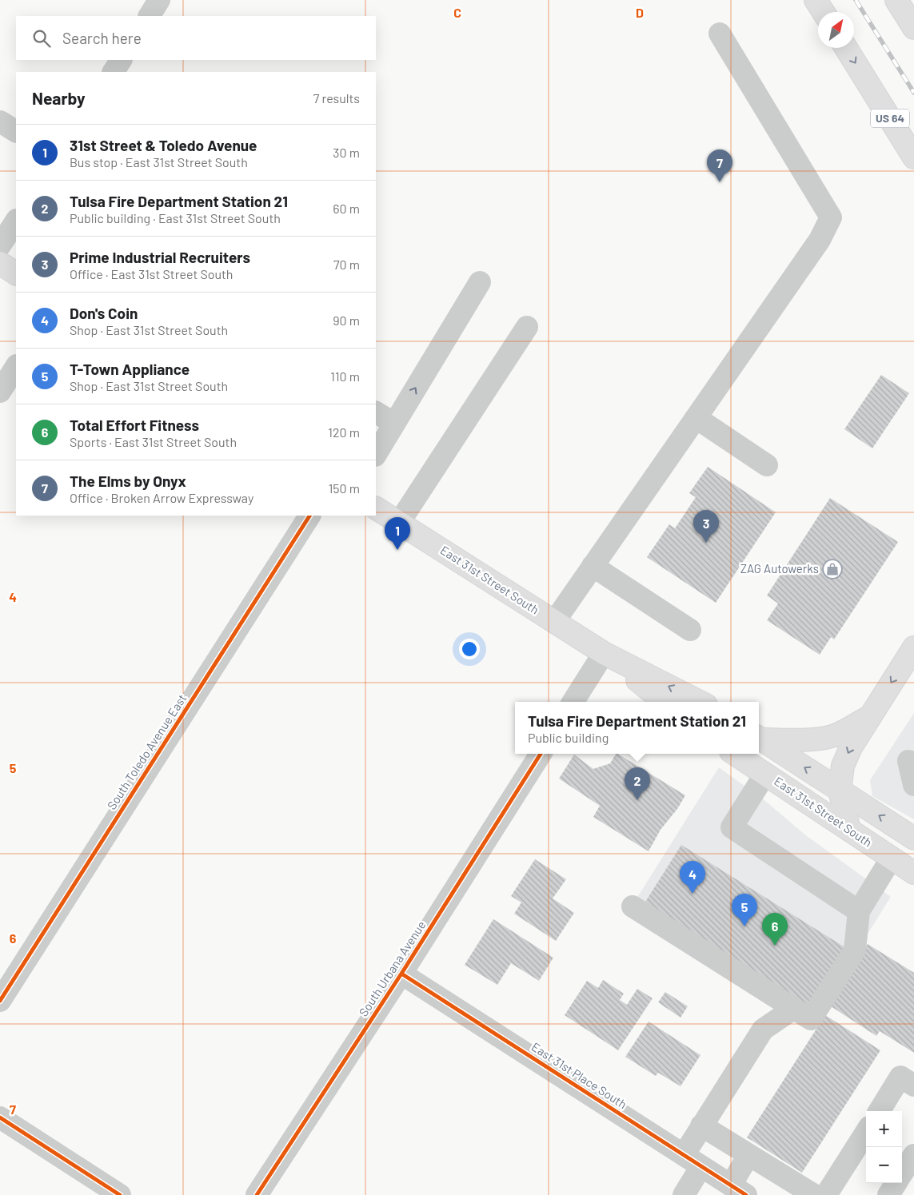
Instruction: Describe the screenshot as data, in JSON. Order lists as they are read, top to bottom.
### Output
{
  "streets": {
    "main road": ["US 64", "East 31st Street South"],
    "street": ["South Toledo Avenue East", "South Urbana Avenue", "East 31st Place South"]
  },
  "crossings": [
    ["South Urbana Avenue", "East 31st Place South"]
  ],
  "places": {
    "shop": ["ZAG Autowerks"]
  },
  "north": "top right",
  "page": {
    "search": "Search here",
    "heading": ["Nearby", "7 results"],
    "list": [
      {
        "mark": "1",
        "name": "31st Street & Toledo Avenue",
        "note": "Bus stop · East 31st Street South",
        "value": "30 m"
      },
      {
        "mark": "2",
        "name": "Tulsa Fire Department Station 21",
        "note": "Public building · East 31st Street South",
        "value": "60 m"
      },
      {
        "mark": "3",
        "name": "Prime Industrial Recruiters",
        "note": "Office · East 31st Street South",
        "value": "70 m"
      },
      {
        "mark": "4",
        "name": "Don's Coin",
        "note": "Shop · East 31st Street South",
        "value": "90 m"
      },
      {
        "mark": "5",
        "name": "T-Town Appliance",
        "note": "Shop · East 31st Street South",
        "value": "110 m"
      },
      {
        "mark": "6",
        "name": "Total Effort Fitness",
        "note": "Sports · East 31st Street South",
        "value": "120 m"
      },
      {
        "mark": "7",
        "name": "The Elms by Onyx",
        "note": "Office · Broken Arrow Expressway",
        "value": "150 m"
      }
    ],
    "pins": [
      "7",
      "3",
      "1",
      "2",
      "4",
      "5",
      "6"
    ],
    "popup": ["Tulsa Fire Department Station 21", "Public building"],
    "map_buttons": ["+", "−"]
  },
  "grid": {
    "columns": ["C", "D"],
    "rows": [
      "4",
      "5",
      "6",
      "7"
    ]
  }
}
